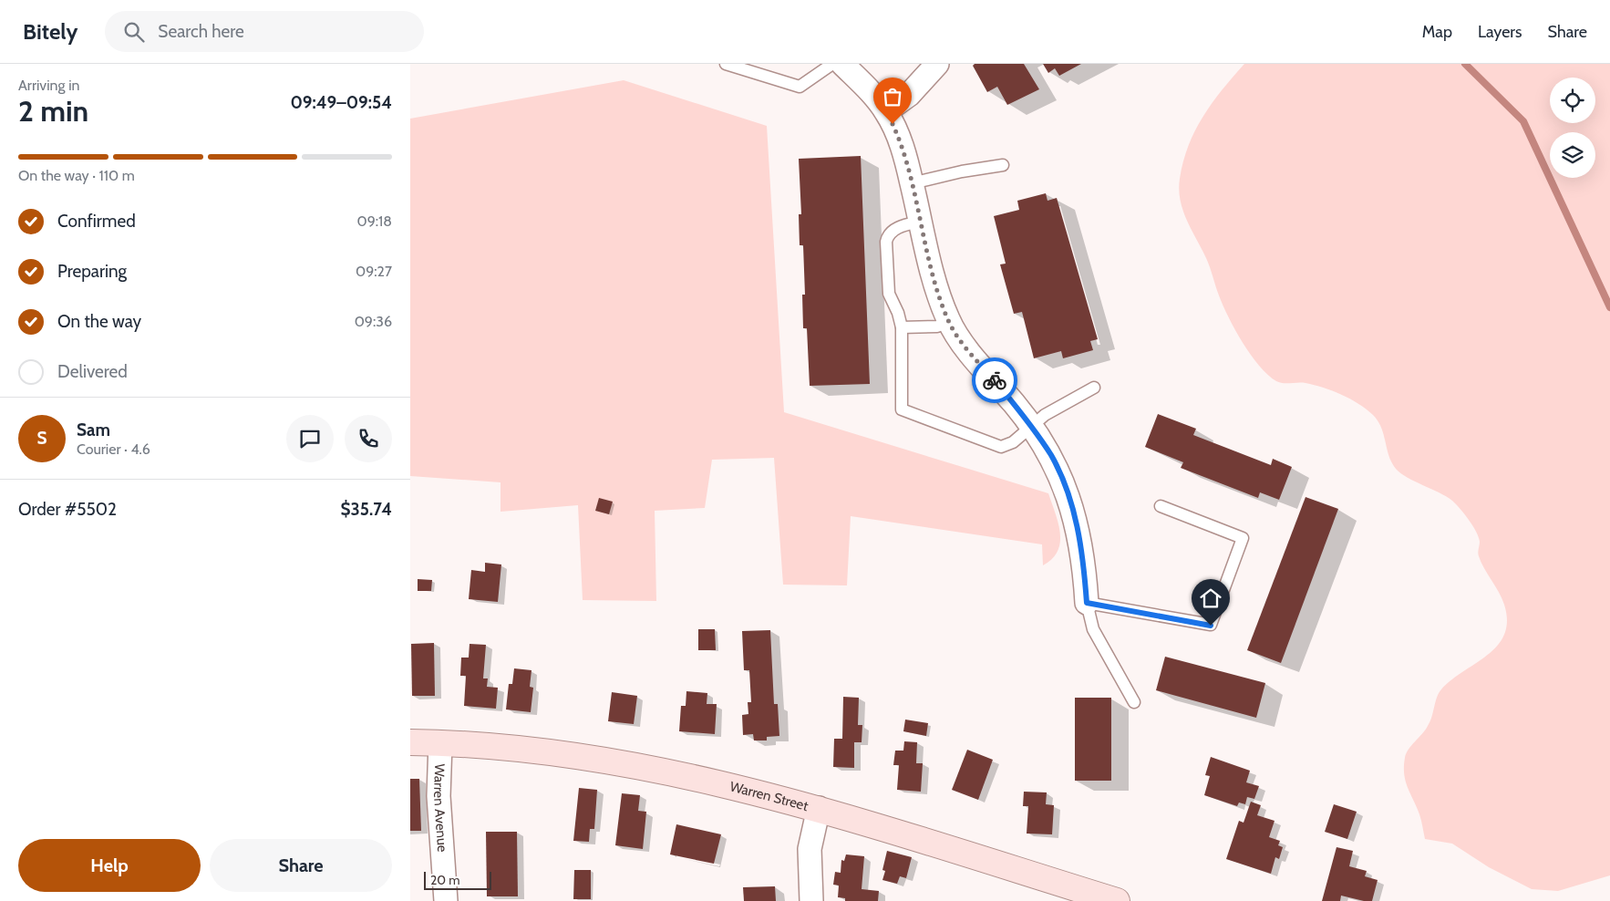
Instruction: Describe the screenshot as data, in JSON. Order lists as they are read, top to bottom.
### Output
{
  "streets": {
    "main road": ["Warren Street"],
    "street": ["Warren Avenue"]
  },
  "crossings": [
    ["Warren Street", "Warren Avenue"]
  ],
  "scale_bar": "20 m",
  "page": {
    "header": "Bitely",
    "search": "Search here",
    "nav": ["Map", "Layers", "Share"],
    "heading": ["2 min", "Arriving in", "09:49–09:54"],
    "panel": [
      "Sam",
      "Courier · 4.6",
      "Order #5502",
      "$35.74"
    ],
    "bar": "On the way · 110 m",
    "list": [
      ["Confirmed", "09:18"],
      ["Preparing", "09:27"],
      ["On the way", "09:36"],
      "Delivered"
    ],
    "round": "S",
    "buttons": ["Help", "Share"],
    "scale": "20 m"
  }
}
